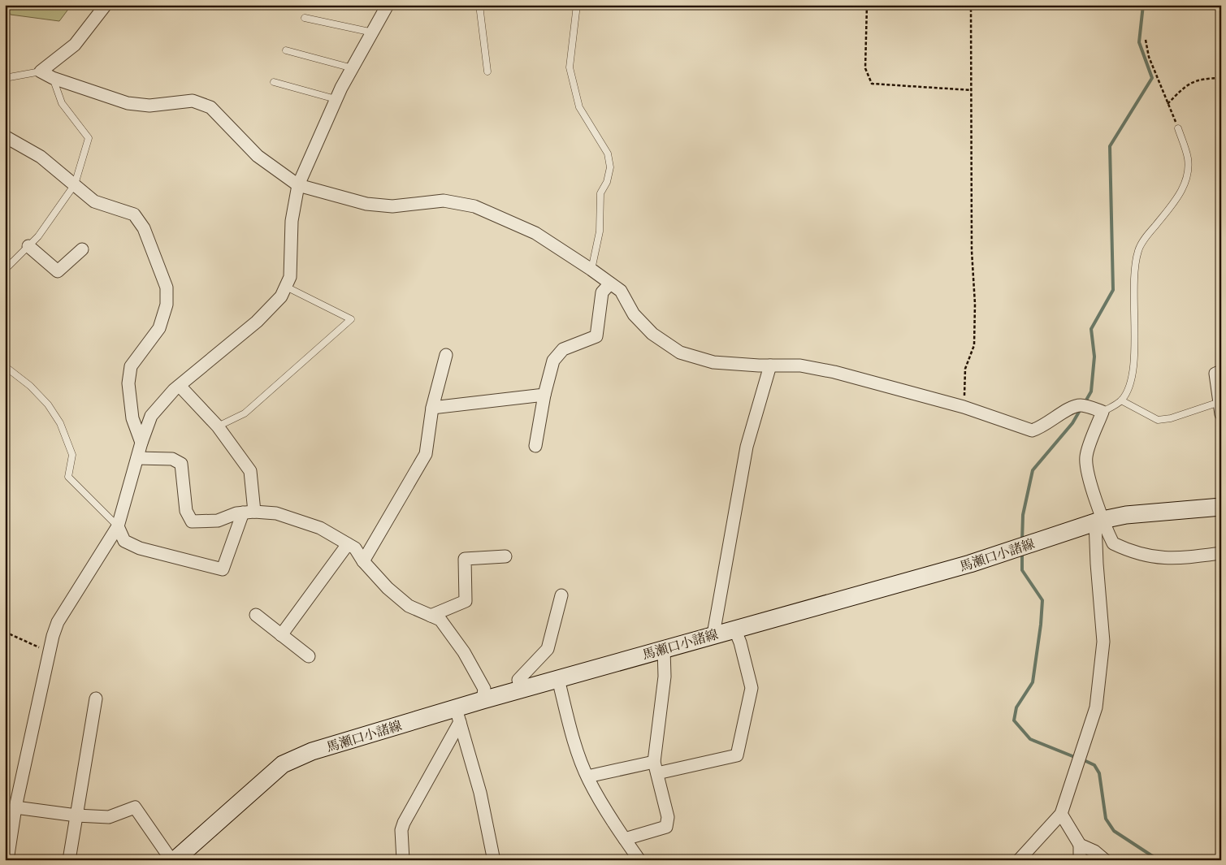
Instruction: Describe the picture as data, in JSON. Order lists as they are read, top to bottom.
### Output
{
  "streets": {
    "main road": ["馬瀬口小諸線"]
  }
}
